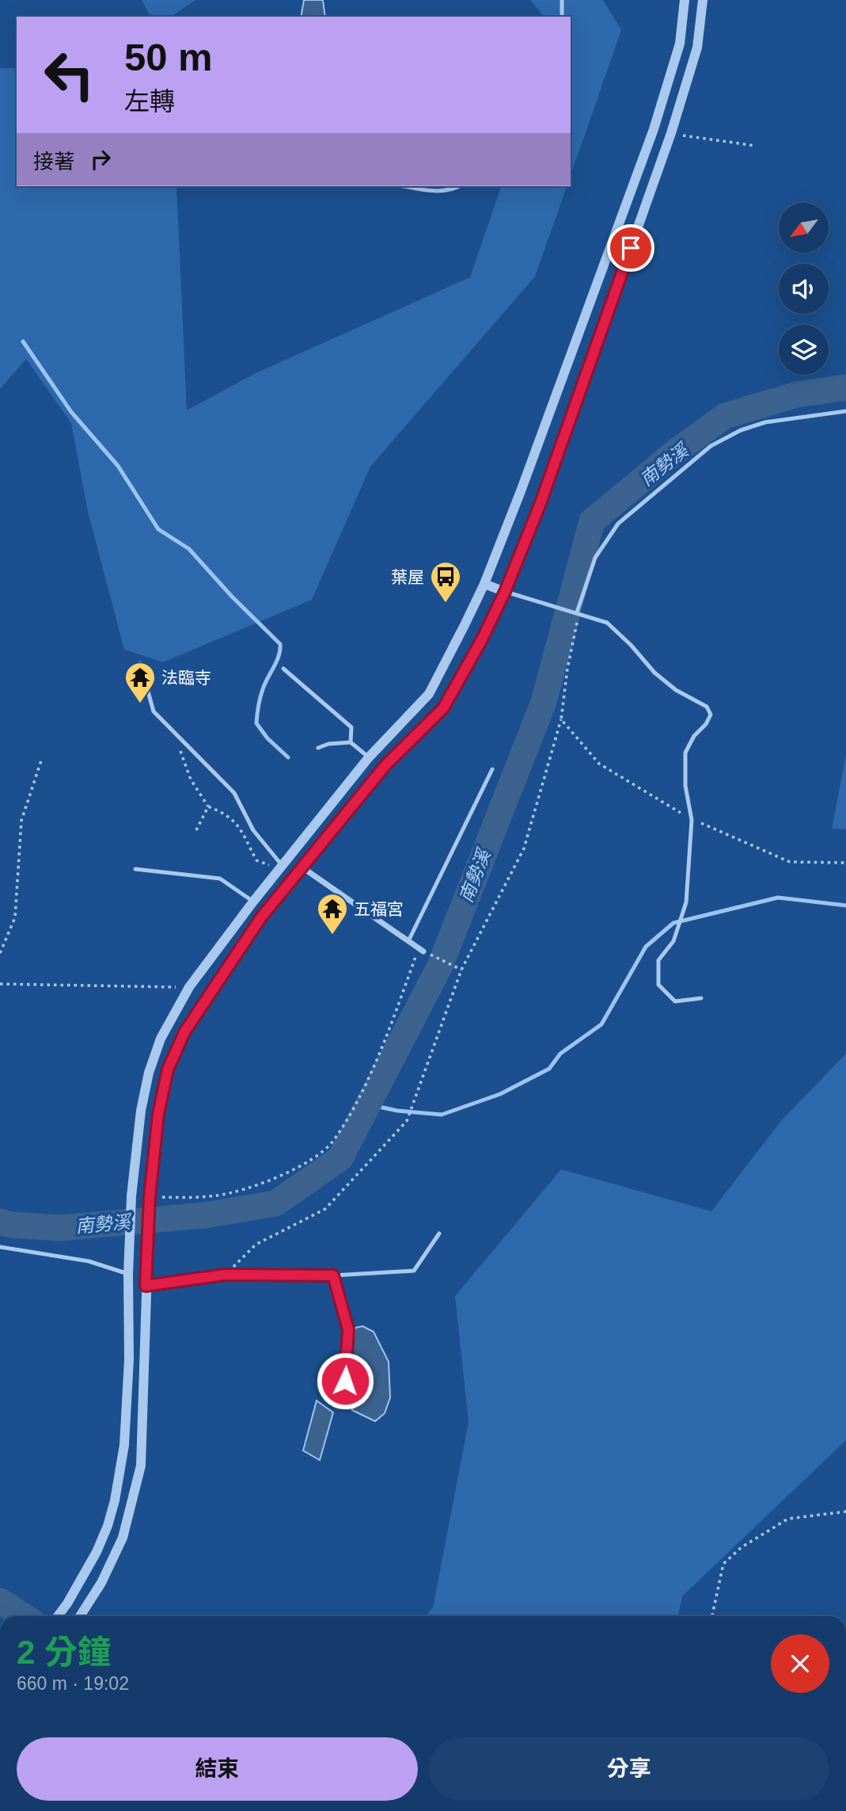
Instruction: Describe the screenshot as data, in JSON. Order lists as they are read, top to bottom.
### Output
{
  "water": ["南勢溪"],
  "places": {
    "bus stop": ["葉屋"],
    "temple": ["法臨寺", "五福宮"]
  },
  "north": "bottom left",
  "page": {
    "turn": ["50 m", "左轉"],
    "then": "接著",
    "heading": ["2 分鐘", "660 m · 19:02"],
    "buttons": ["結束", "分享"]
  }
}
